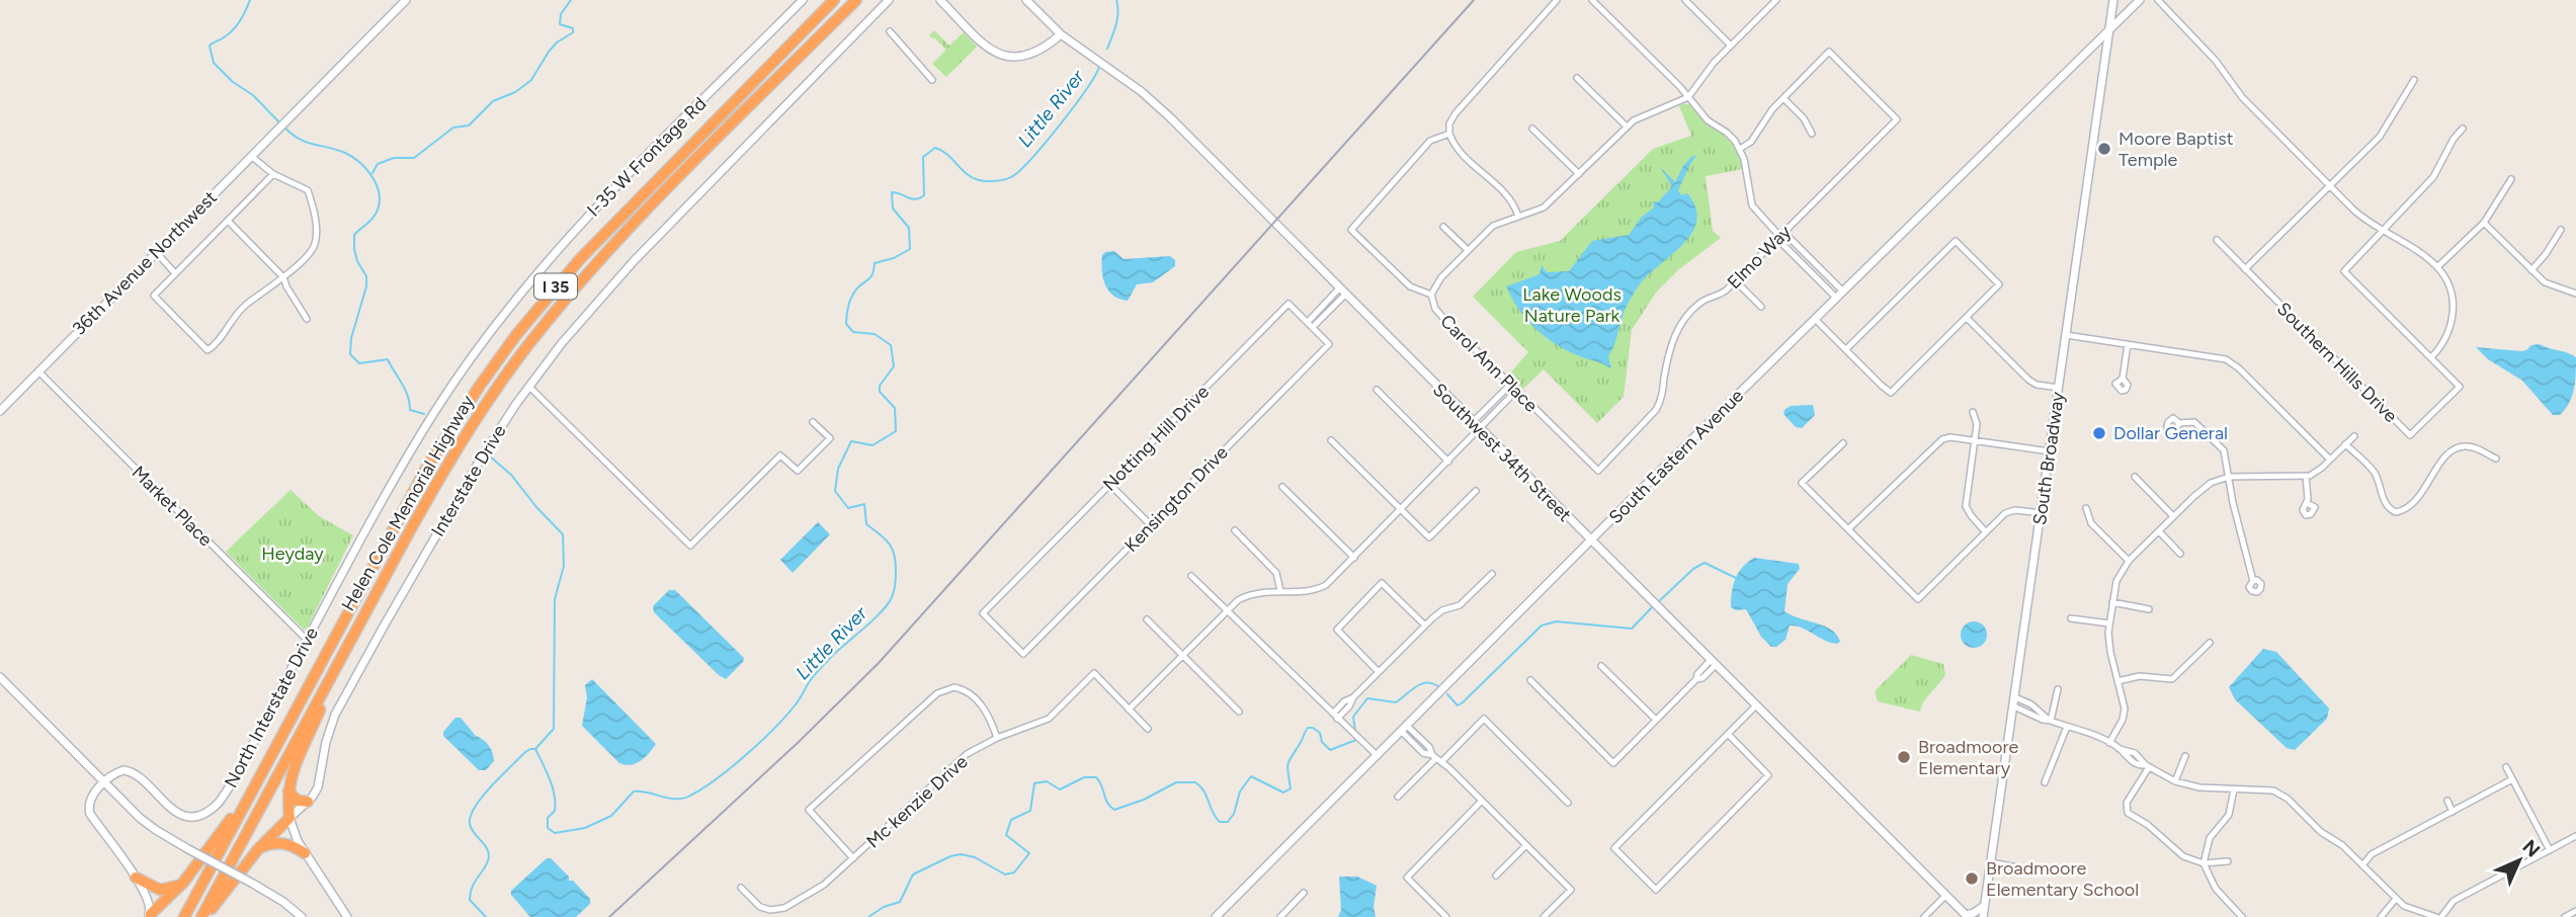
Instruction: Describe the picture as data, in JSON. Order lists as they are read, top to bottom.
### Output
{
  "streets": {
    "highway": ["I 35", "Helen Cole Memorial Highway"],
    "street": [
      "I-35 W Frontage Rd",
      "Elmo Way",
      "36th Avenue Northwest",
      "Southern Hills Drive",
      "Carol Ann Place",
      "Notting Hill Drive",
      "Southwest 34th Street",
      "South Eastern Avenue",
      "South Broadway",
      "Interstate Drive",
      "Kensington Drive",
      "Market Place",
      "North Interstate Drive",
      "Mc kenzie Drive"
    ]
  },
  "crossings": [
    ["I-35 W Frontage Rd", "North Interstate Drive"],
    ["Elmo Way", "Carol Ann Place"],
    ["36th Avenue Northwest", "Market Place"],
    ["Notting Hill Drive", "Kensington Drive"],
    ["Southwest 34th Street", "South Eastern Avenue"],
    ["South Eastern Avenue", "South Broadway"],
    ["Market Place", "North Interstate Drive"]
  ],
  "water": ["Little River"],
  "parks": ["Lake Woods Nature Park", "Heyday"],
  "places": [
    "Moore Baptist Temple",
    "Dollar General",
    "Broadmoore Elementary",
    "Broadmoore Elementary School"
  ],
  "north": "top right"
}
